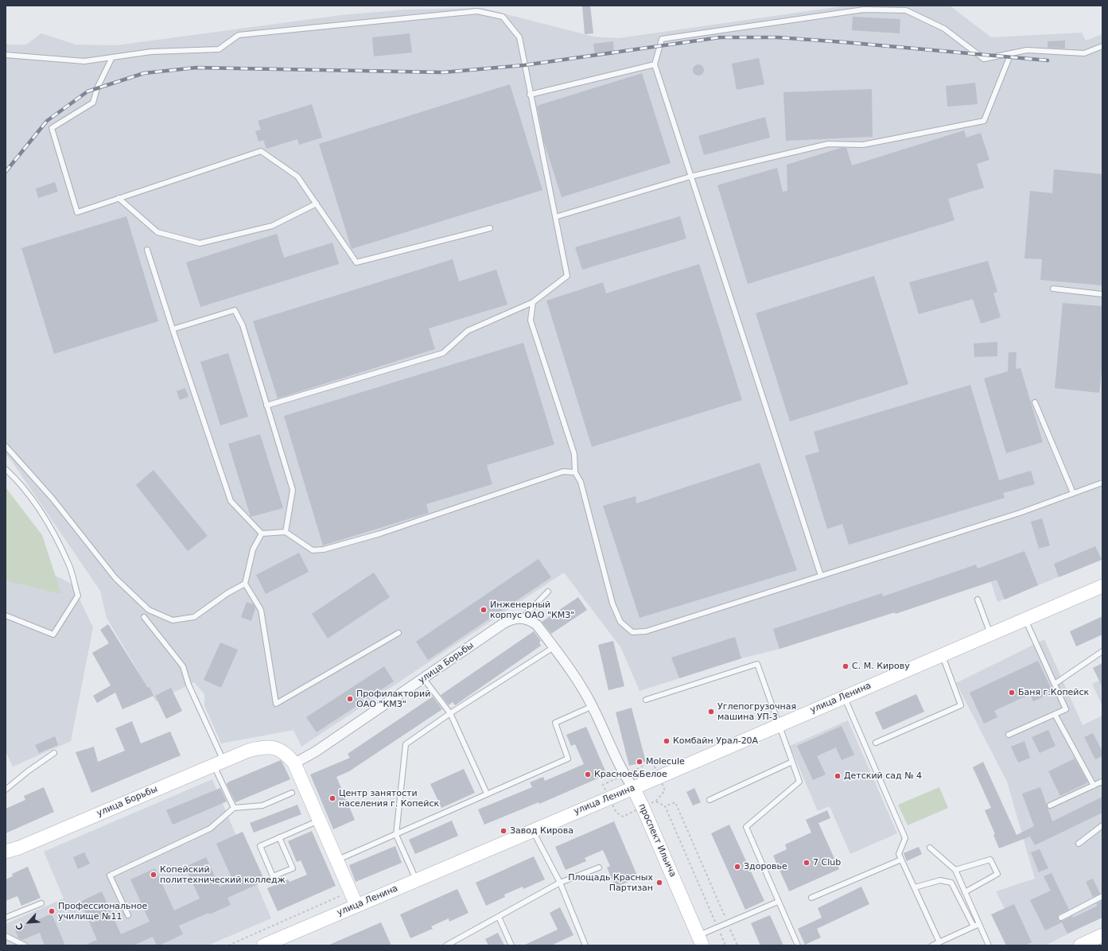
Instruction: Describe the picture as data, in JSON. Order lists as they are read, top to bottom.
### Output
{
  "streets": {
    "street": ["улица Борьбы", "улица Ленина", "проспект Ильича"]
  },
  "crossings": [
    ["улица Борьбы", "улица Ленина"],
    ["улица Борьбы", "проспект Ильича"],
    ["улица Ленина", "проспект Ильича"]
  ],
  "places": [
    "Инженерный корпус ОАО \"КМЗ\"",
    "С. М. Кирову",
    "Баня г.Копейск",
    "Профилакторий ОАО \"КМЗ\"",
    "Углепогрузочная машина УП-3",
    "Комбайн Урал-20А",
    "Molecule",
    "Красное&Белое",
    "Детский сад № 4",
    "Центр занятости населения г. Копейск",
    "Завод Кирова",
    "7 Club",
    "Здоровье",
    "Копейский политехнический колледж",
    "Площадь Красных Партизан",
    "Профессиональное училище №11"
  ],
  "north": "bottom left"
}
